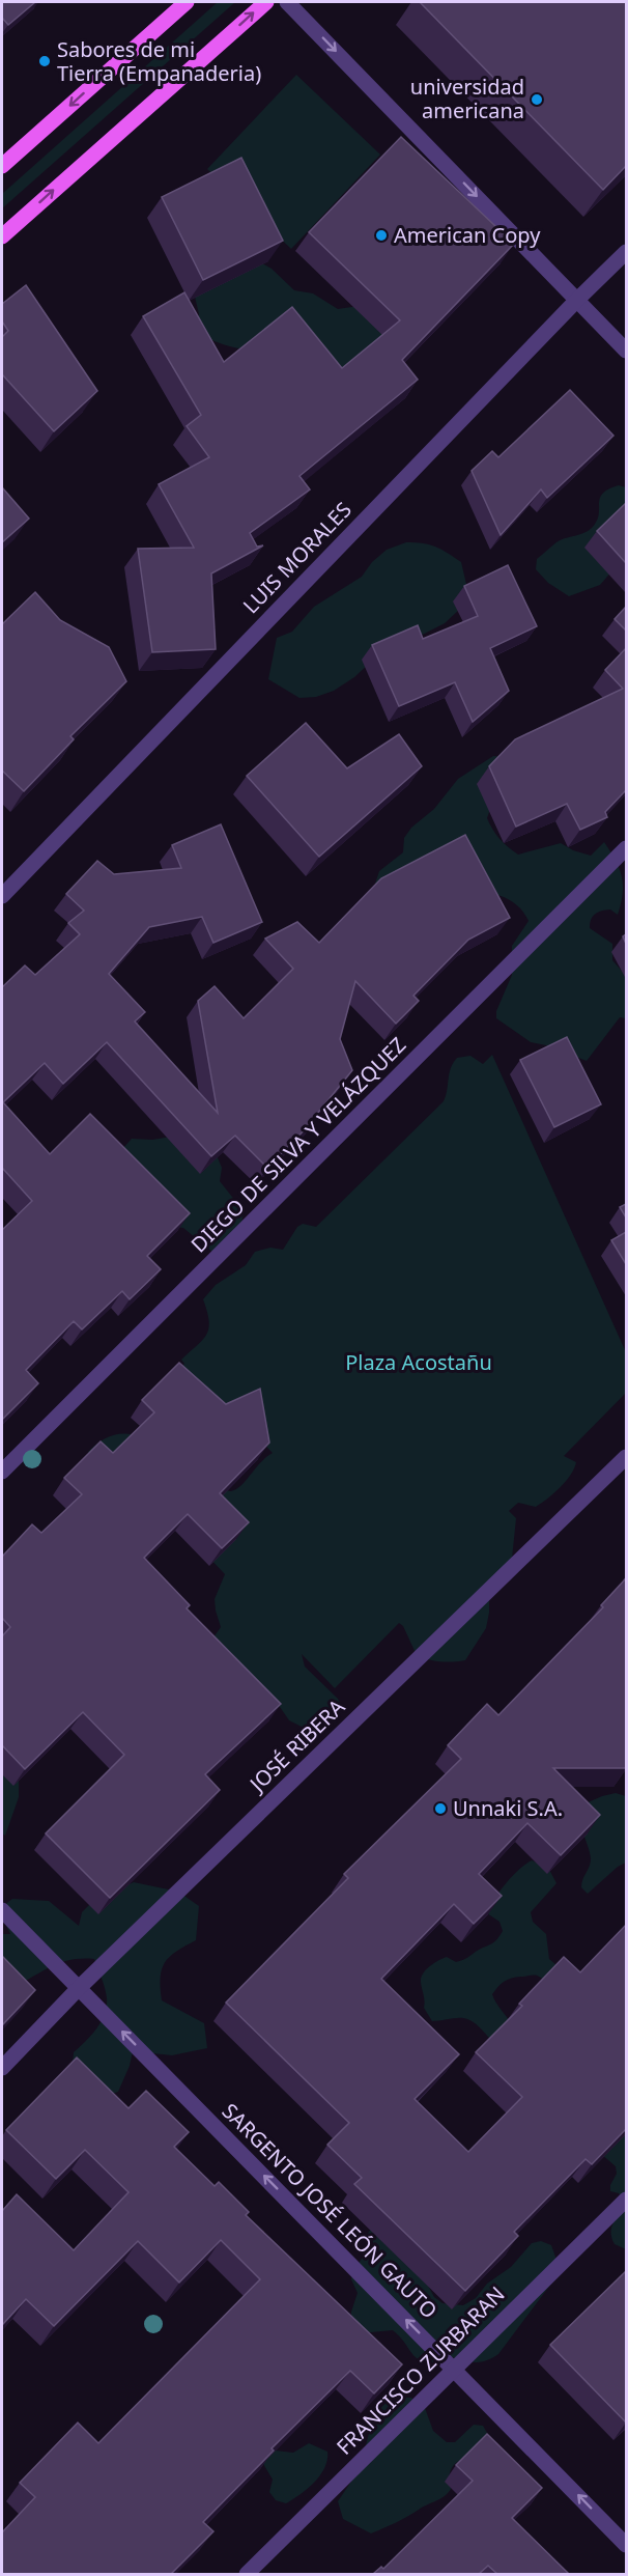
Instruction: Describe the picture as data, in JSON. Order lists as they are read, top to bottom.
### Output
{
  "streets": {
    "street": [
      "LUIS MORALES",
      "DIEGO DE SILVA Y VELÁZQUEZ",
      "JOSÉ RIBERA",
      "SARGENTO JOSÉ LEÓN GAUTO",
      "FRANCISCO ZURBARAN"
    ]
  },
  "crossings": [
    ["JOSÉ RIBERA", "SARGENTO JOSÉ LEÓN GAUTO"],
    ["SARGENTO JOSÉ LEÓN GAUTO", "FRANCISCO ZURBARAN"]
  ],
  "one_way": ["SARGENTO JOSÉ LEÓN GAUTO"],
  "parks": ["Plaza Acostañu"],
  "places": [
    "Sabores de mi Tierra (Empanaderia)",
    "universidad americana",
    "American Copy",
    "Unnaki S.A."
  ]
}
